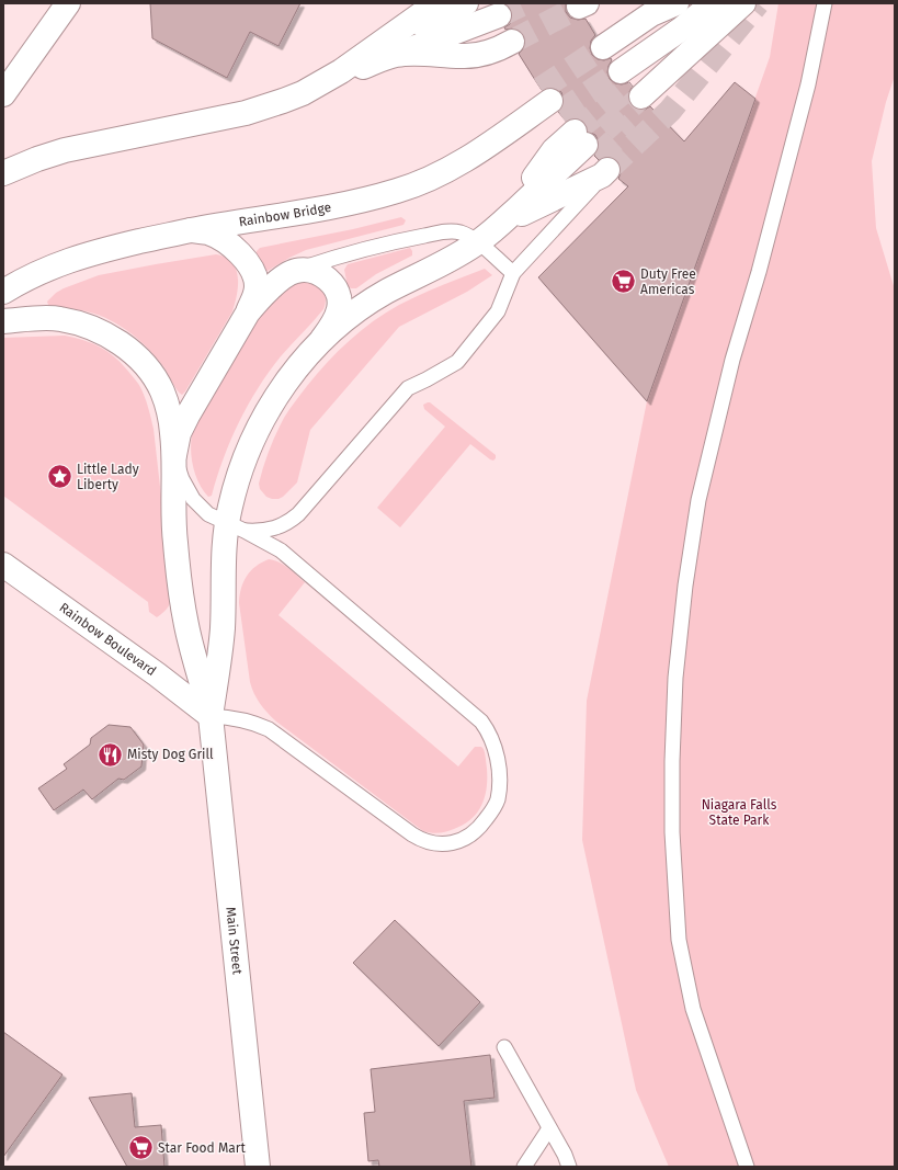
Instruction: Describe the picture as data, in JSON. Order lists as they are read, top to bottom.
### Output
{
  "streets": {
    "main road": ["Rainbow Bridge", "Rainbow Boulevard", "Main Street"]
  },
  "crossings": [
    ["Rainbow Boulevard", "Main Street"]
  ],
  "parks": ["Niagara Falls State Park"],
  "places": {
    "supermarket": ["Duty Free Americas", "Star Food Mart"],
    "place": ["Little Lady Liberty"],
    "restaurant": ["Misty Dog Grill"]
  }
}
